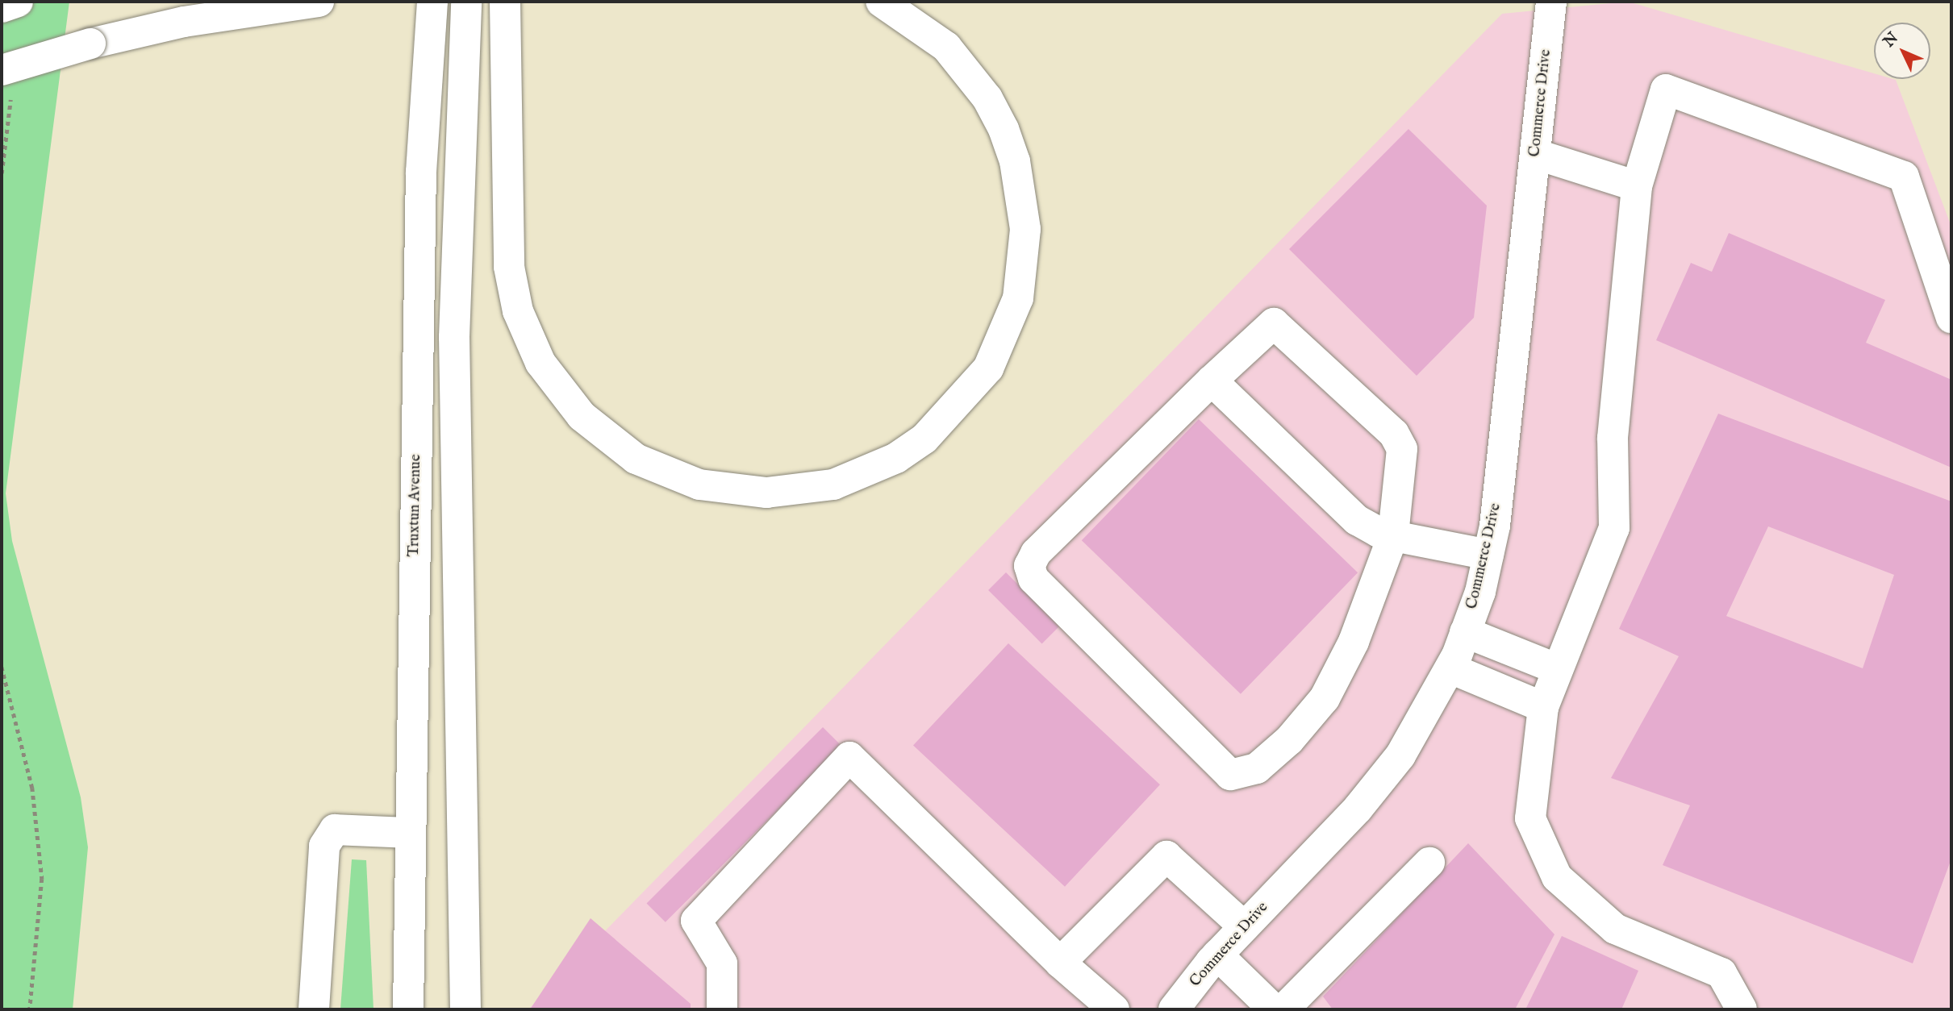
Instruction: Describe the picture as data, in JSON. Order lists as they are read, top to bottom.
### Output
{
  "streets": {
    "main road": ["Commerce Drive", "Truxtun Avenue"]
  },
  "north": "top left"
}
